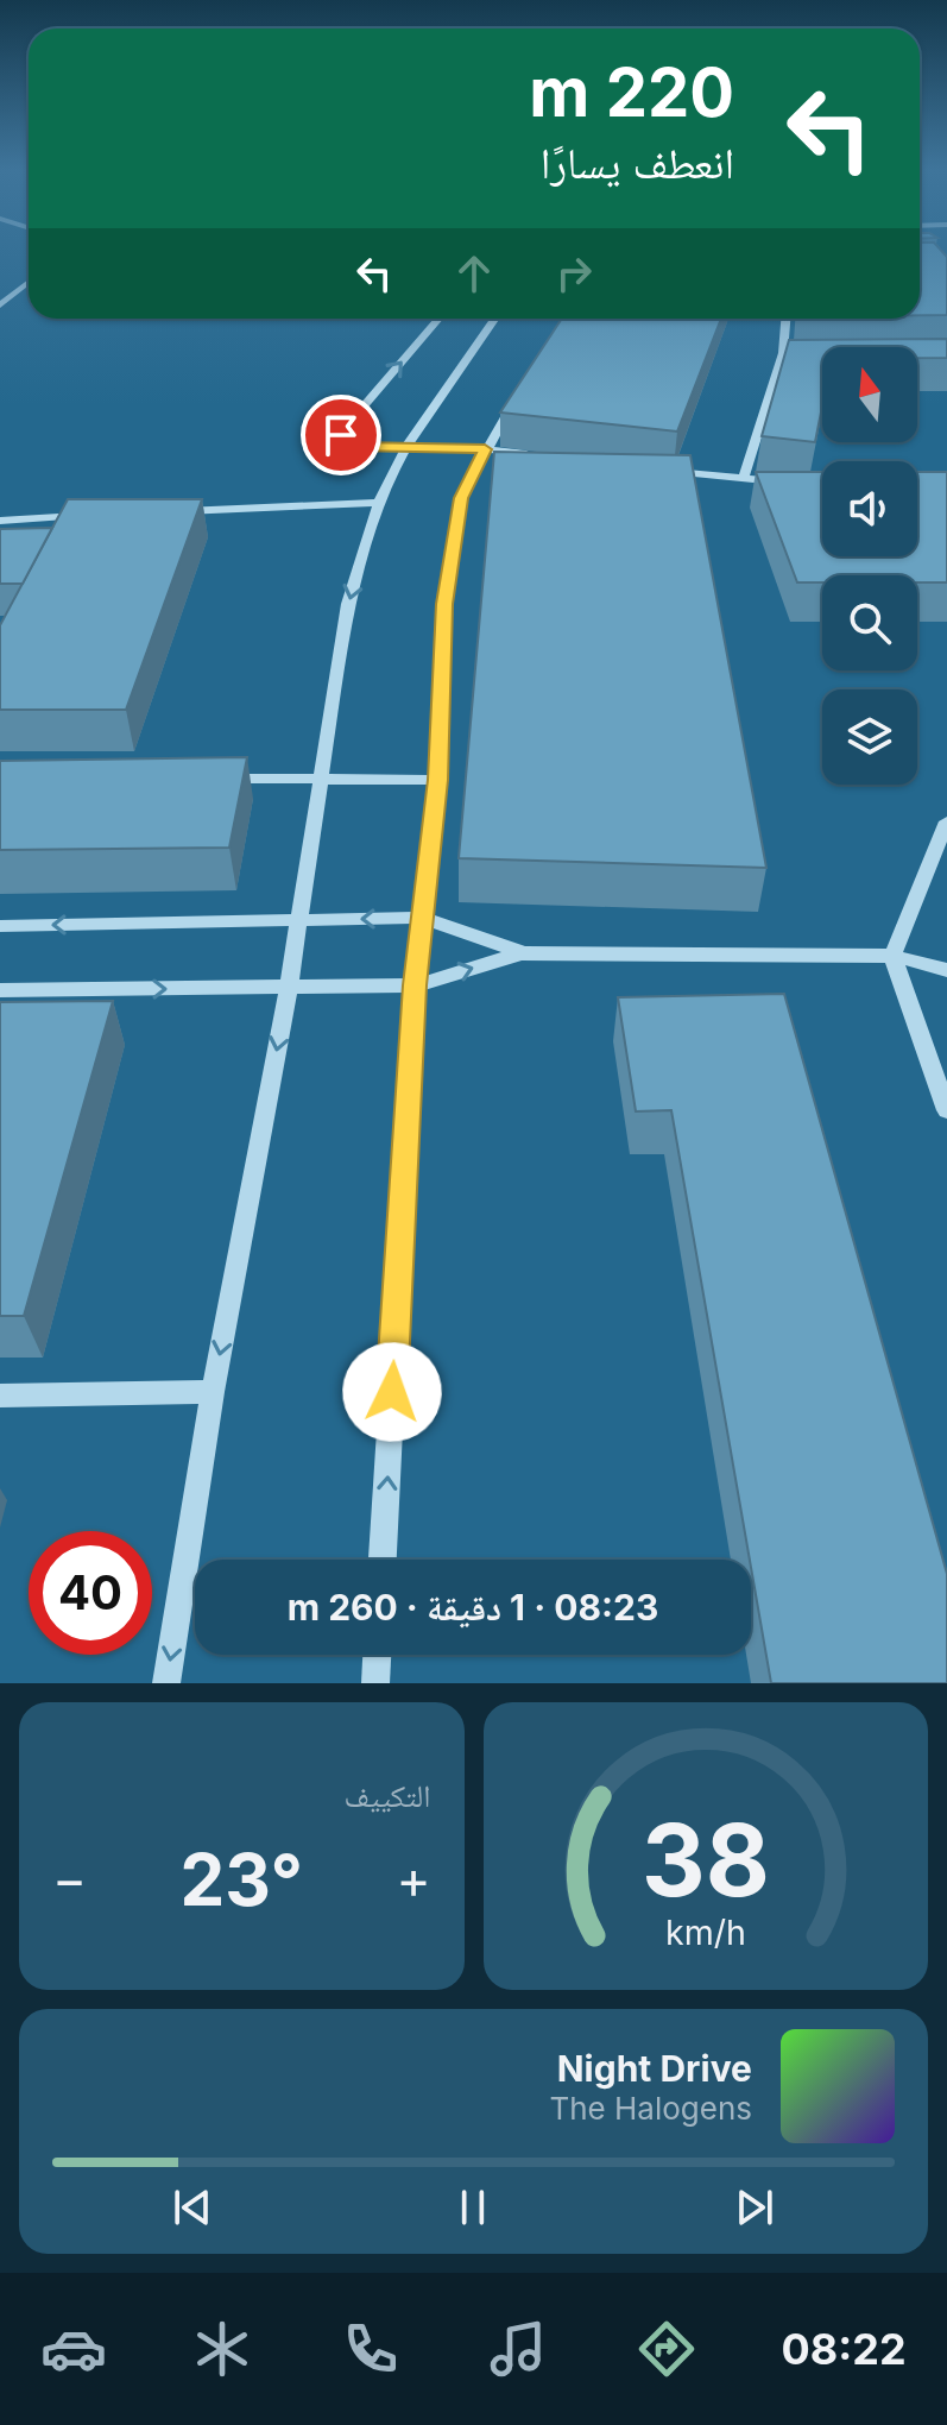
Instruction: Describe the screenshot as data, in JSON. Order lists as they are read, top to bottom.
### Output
{
  "north": "top",
  "page": {
    "turn": ["220 m", "انعطف يسارًا"],
    "limit": "40",
    "trip": "08:23 · 1 دقيقة · 260 m",
    "tile": "التكييف",
    "heat": ["−", "23°", "+"],
    "song": ["Night Drive", "The Halogens"],
    "tabs": "08:22",
    "gauge": ["38", "km/h"]
  }
}
